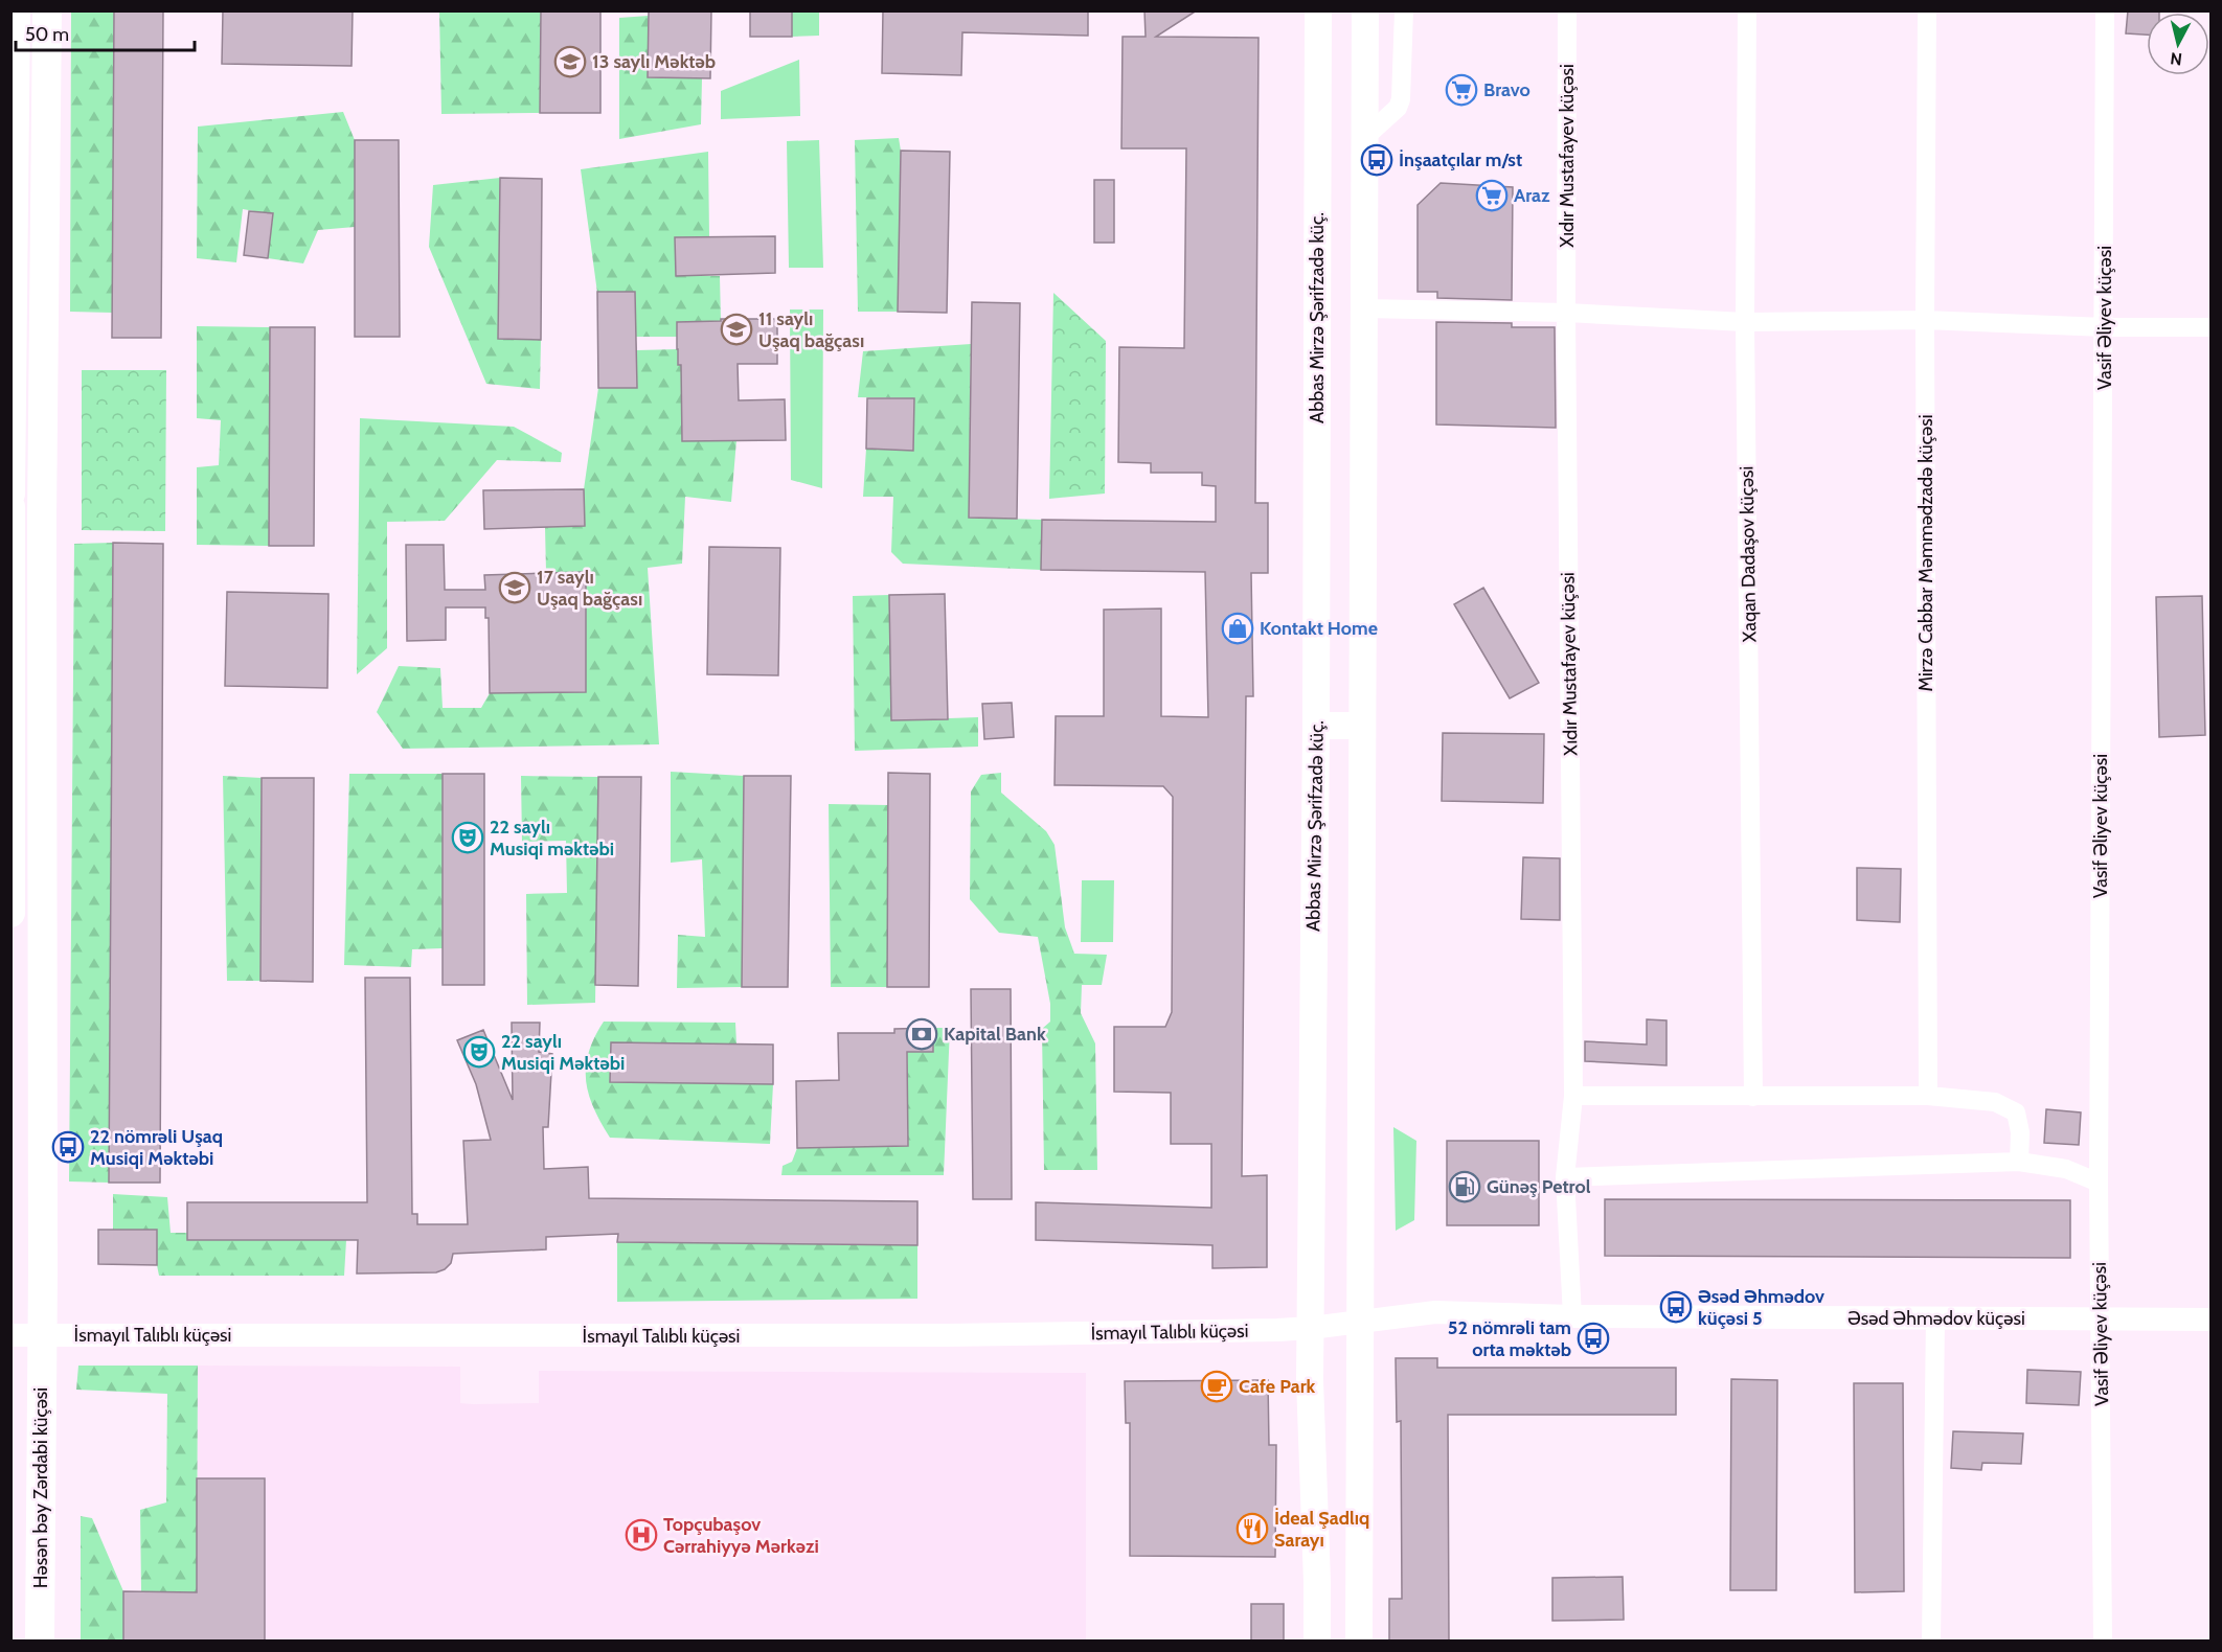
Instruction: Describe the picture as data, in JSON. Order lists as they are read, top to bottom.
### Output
{
  "streets": {
    "main road": ["Abbas Mirzə Şərifzadə küç.", "Həsən bəy Zərdabi küçəsi"],
    "street": [
      "Xıdır Mustafayev küçəsi",
      "Vasif Əliyev küçəsi",
      "Mirzə Cabbar Məmmədzadə küçəsi",
      "Xaqan Dadaşov küçəsi",
      "Əsəd Əhmədov küçəsi",
      "İsmayıl Talıblı küçəsi"
    ]
  },
  "crossings": [
    ["Xıdır Mustafayev küçəsi", "Əsəd Əhmədov küçəsi"],
    ["Abbas Mirzə Şərifzadə küç.", "İsmayıl Talıblı küçəsi"],
    ["Vasif Əliyev küçəsi", "Əsəd Əhmədov küçəsi"],
    ["Əsəd Əhmədov küçəsi", "İsmayıl Talıblı küçəsi"],
    ["İsmayıl Talıblı küçəsi", "Həsən bəy Zərdabi küçəsi"]
  ],
  "places": {
    "school or university": ["13 saylı Məktəb", "11 saylı Uşaq bağçası", "17 saylı Uşaq bağçası"],
    "supermarket": ["Bravo", "Araz"],
    "bus stop": [
      "İnşaatçılar m/st",
      "22 nömrəli Uşaq Musiqi Məktəbi",
      "Əsəd Əhmədov küçəsi 5",
      "52 nömrəli tam orta məktəb"
    ],
    "shop": ["Kontakt Home"],
    "theatre": ["22 saylı Musiqi məktəbi", "22 saylı Musiqi Məktəbi"],
    "bank": ["Kapital Bank"],
    "fuel station": ["Günəş Petrol"],
    "cafe": ["Cafe Park"],
    "restaurant": ["İdeal Şadlıq Sarayı"],
    "hospital": ["Topçubaşov Cərrahiyyə Mərkəzi"]
  },
  "scale_bar": "50 m",
  "north": "bottom"
}
